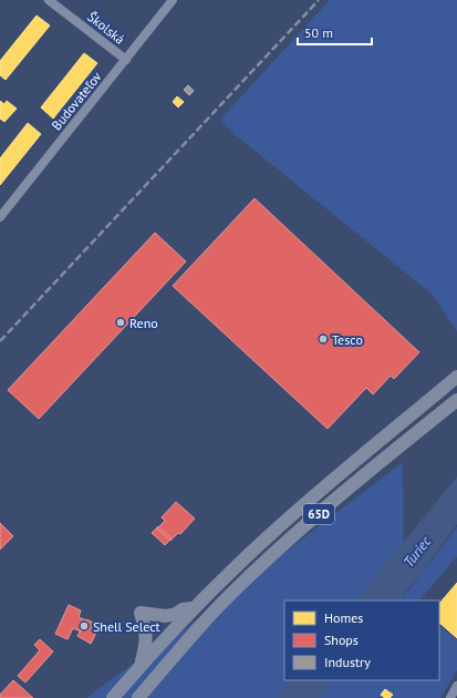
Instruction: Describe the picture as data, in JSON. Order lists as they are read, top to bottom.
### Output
{
  "streets": {
    "main road": ["65D"],
    "street": ["Školská", "Budovateľov"]
  },
  "crossings": [
    ["Školská", "Budovateľov"]
  ],
  "water": ["Turiec"],
  "places": ["Reno", "Tesco", "Shell Select"],
  "legend": ["Homes", "Shops", "Industry"],
  "scale_bar": "50 m"
}
